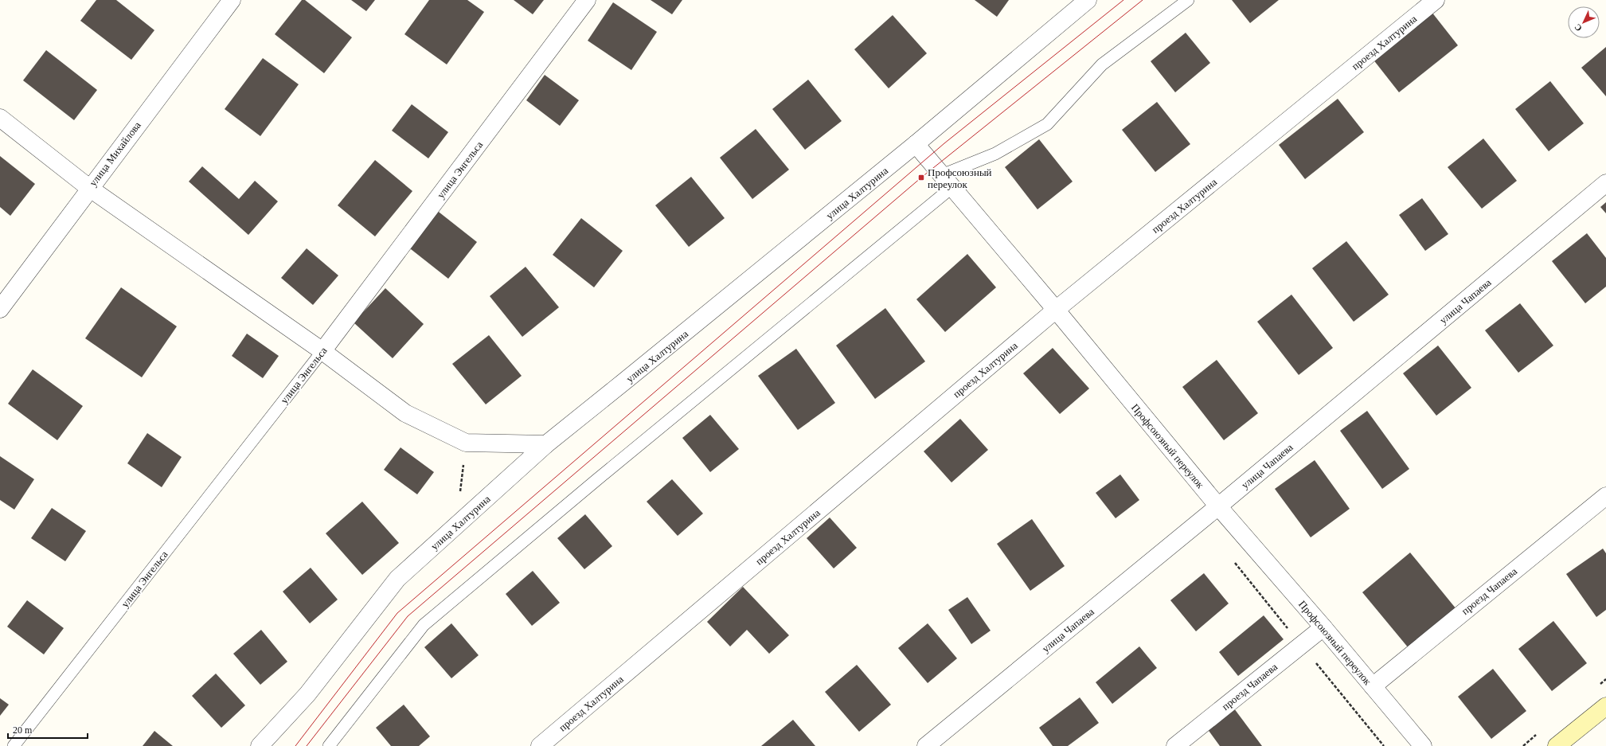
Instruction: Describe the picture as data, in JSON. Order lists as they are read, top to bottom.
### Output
{
  "streets": {
    "street": [
      "проезд Халтурина",
      "улица Михайлова",
      "улица Энгельса",
      "улица Халтурина",
      "улица Чапаева",
      "Профсоюзный переулок",
      "проезд Чапаева"
    ]
  },
  "crossings": [
    ["проезд Халтурина", "Профсоюзный переулок"],
    ["улица Халтурина", "Профсоюзный переулок"],
    ["улица Чапаева", "Профсоюзный переулок"],
    ["Профсоюзный переулок", "проезд Чапаева"]
  ],
  "places": {
    "transit": ["Профсоюзный переулок"]
  },
  "scale_bar": "20 m",
  "north": "bottom left"
}
